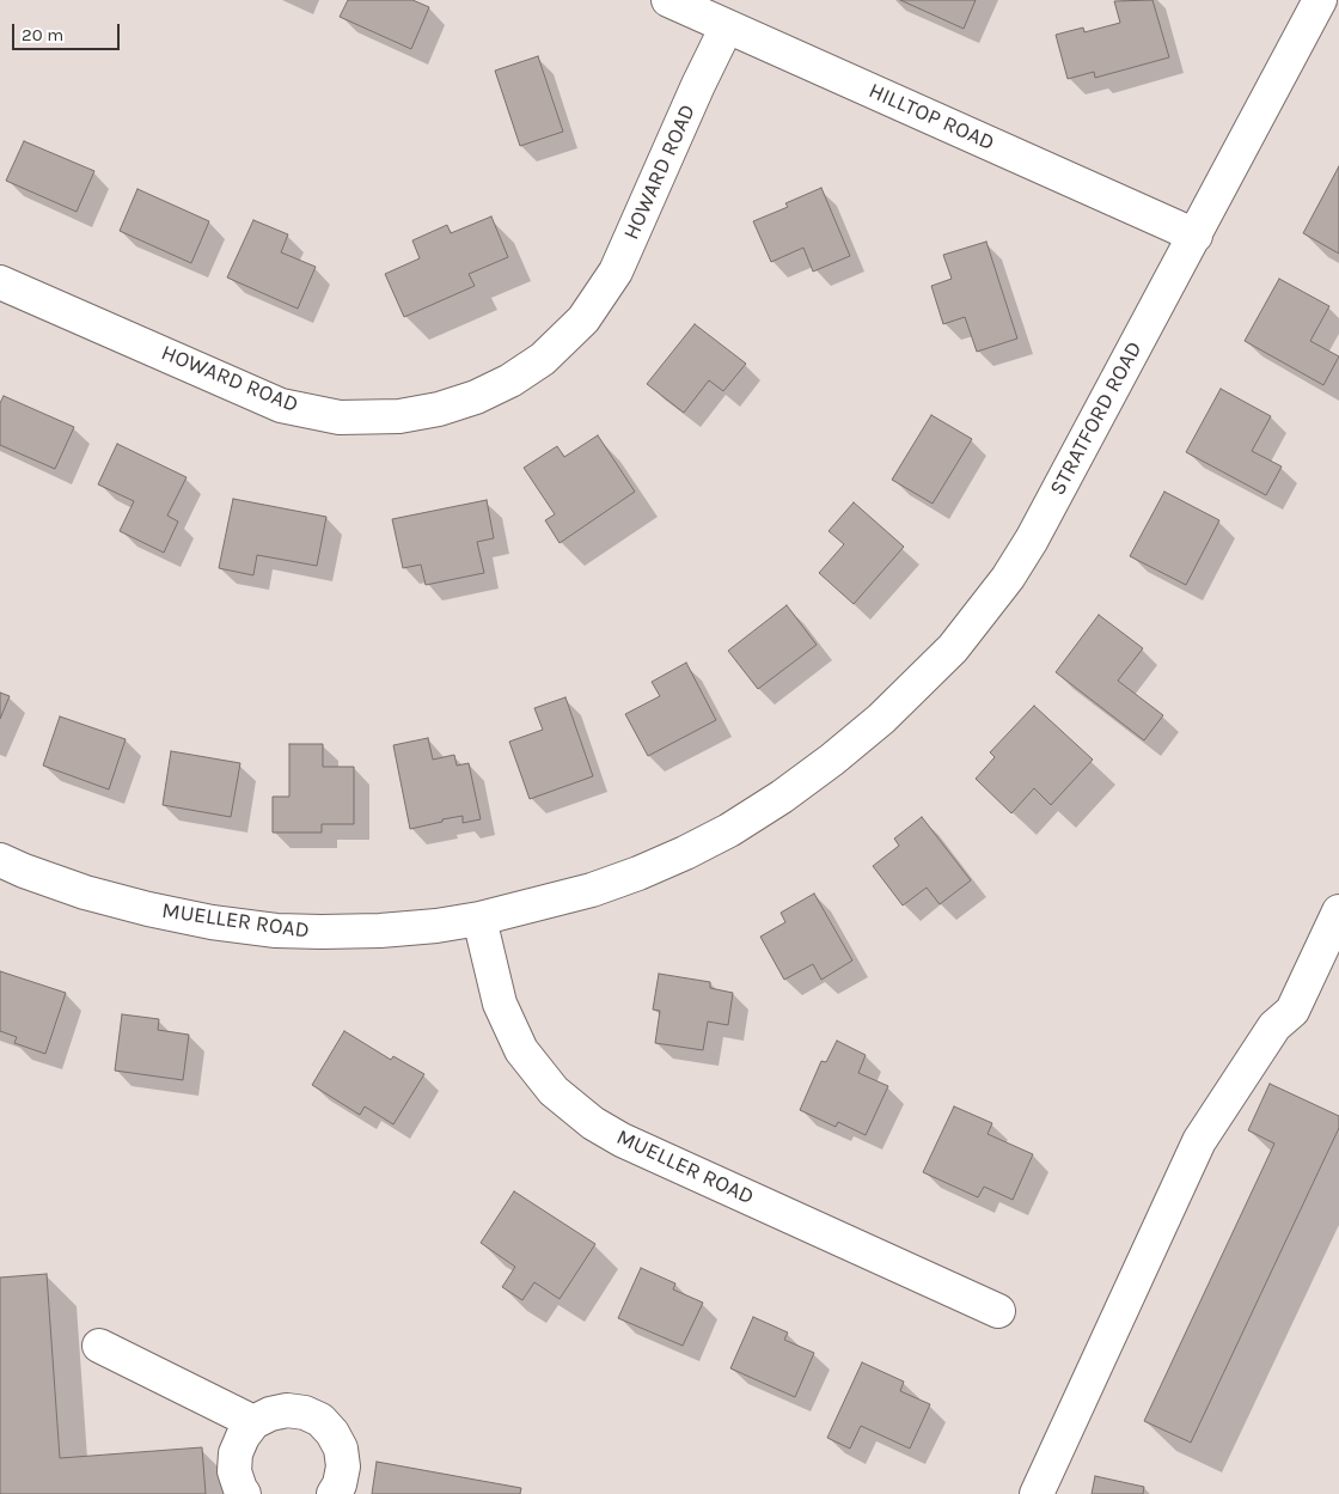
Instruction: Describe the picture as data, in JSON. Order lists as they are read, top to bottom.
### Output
{
  "streets": {
    "street": [
      "HILLTOP ROAD",
      "HOWARD ROAD",
      "STRATFORD ROAD",
      "MUELLER ROAD"
    ]
  },
  "crossings": [
    ["HILLTOP ROAD", "HOWARD ROAD"],
    ["HILLTOP ROAD", "STRATFORD ROAD"],
    ["STRATFORD ROAD", "MUELLER ROAD"]
  ],
  "scale_bar": "20 m"
}
